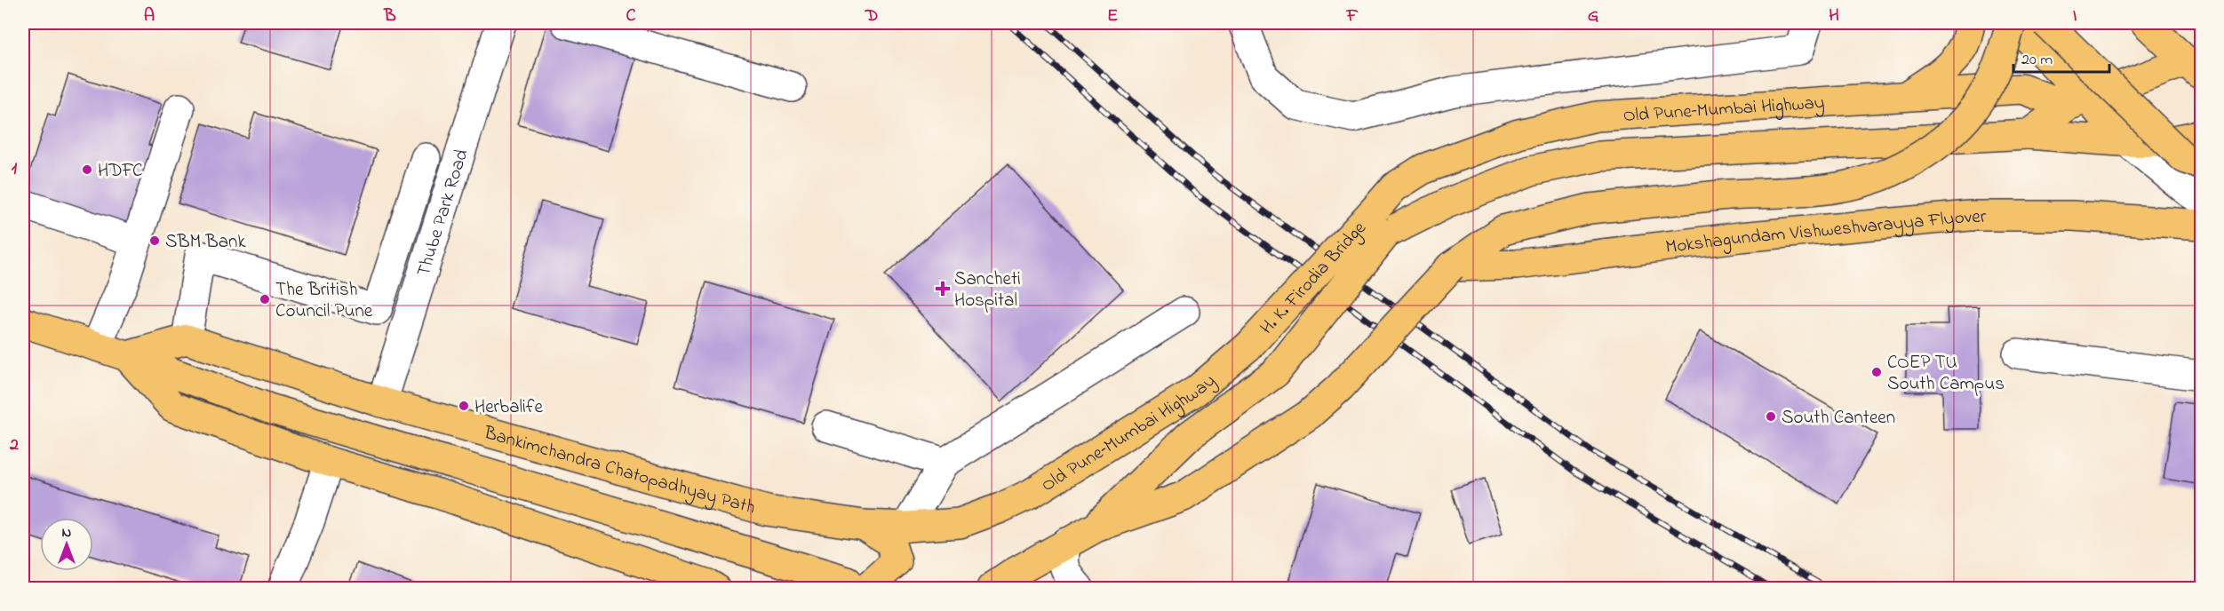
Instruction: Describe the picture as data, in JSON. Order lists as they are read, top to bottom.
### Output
{
  "streets": {
    "main road": [
      "Old Pune–Mumbai Highway",
      "Mokshagundam Vishweshvarayya Flyover",
      "H. K. Firodia Bridge",
      "Bankimchandra Chatopadhyay Path"
    ],
    "street": ["Thube Park Road"]
  },
  "crossings": [
    ["Old Pune–Mumbai Highway", "H. K. Firodia Bridge"],
    ["Old Pune–Mumbai Highway", "Bankimchandra Chatopadhyay Path"],
    ["Thube Park Road", "Bankimchandra Chatopadhyay Path"]
  ],
  "places": {
    "other": [
      "HDFC",
      "SBM Bank",
      "The British Council Pune",
      "COEP TU South Campus",
      "Herbalife",
      "South Canteen"
    ],
    "health": ["Sancheti Hospital"]
  },
  "scale_bar": "20 m",
  "north": "top",
  "grid": {
    "columns": [
      "A",
      "B",
      "C",
      "D",
      "E",
      "F",
      "G",
      "H",
      "I"
    ],
    "rows": ["1", "2"]
  }
}
